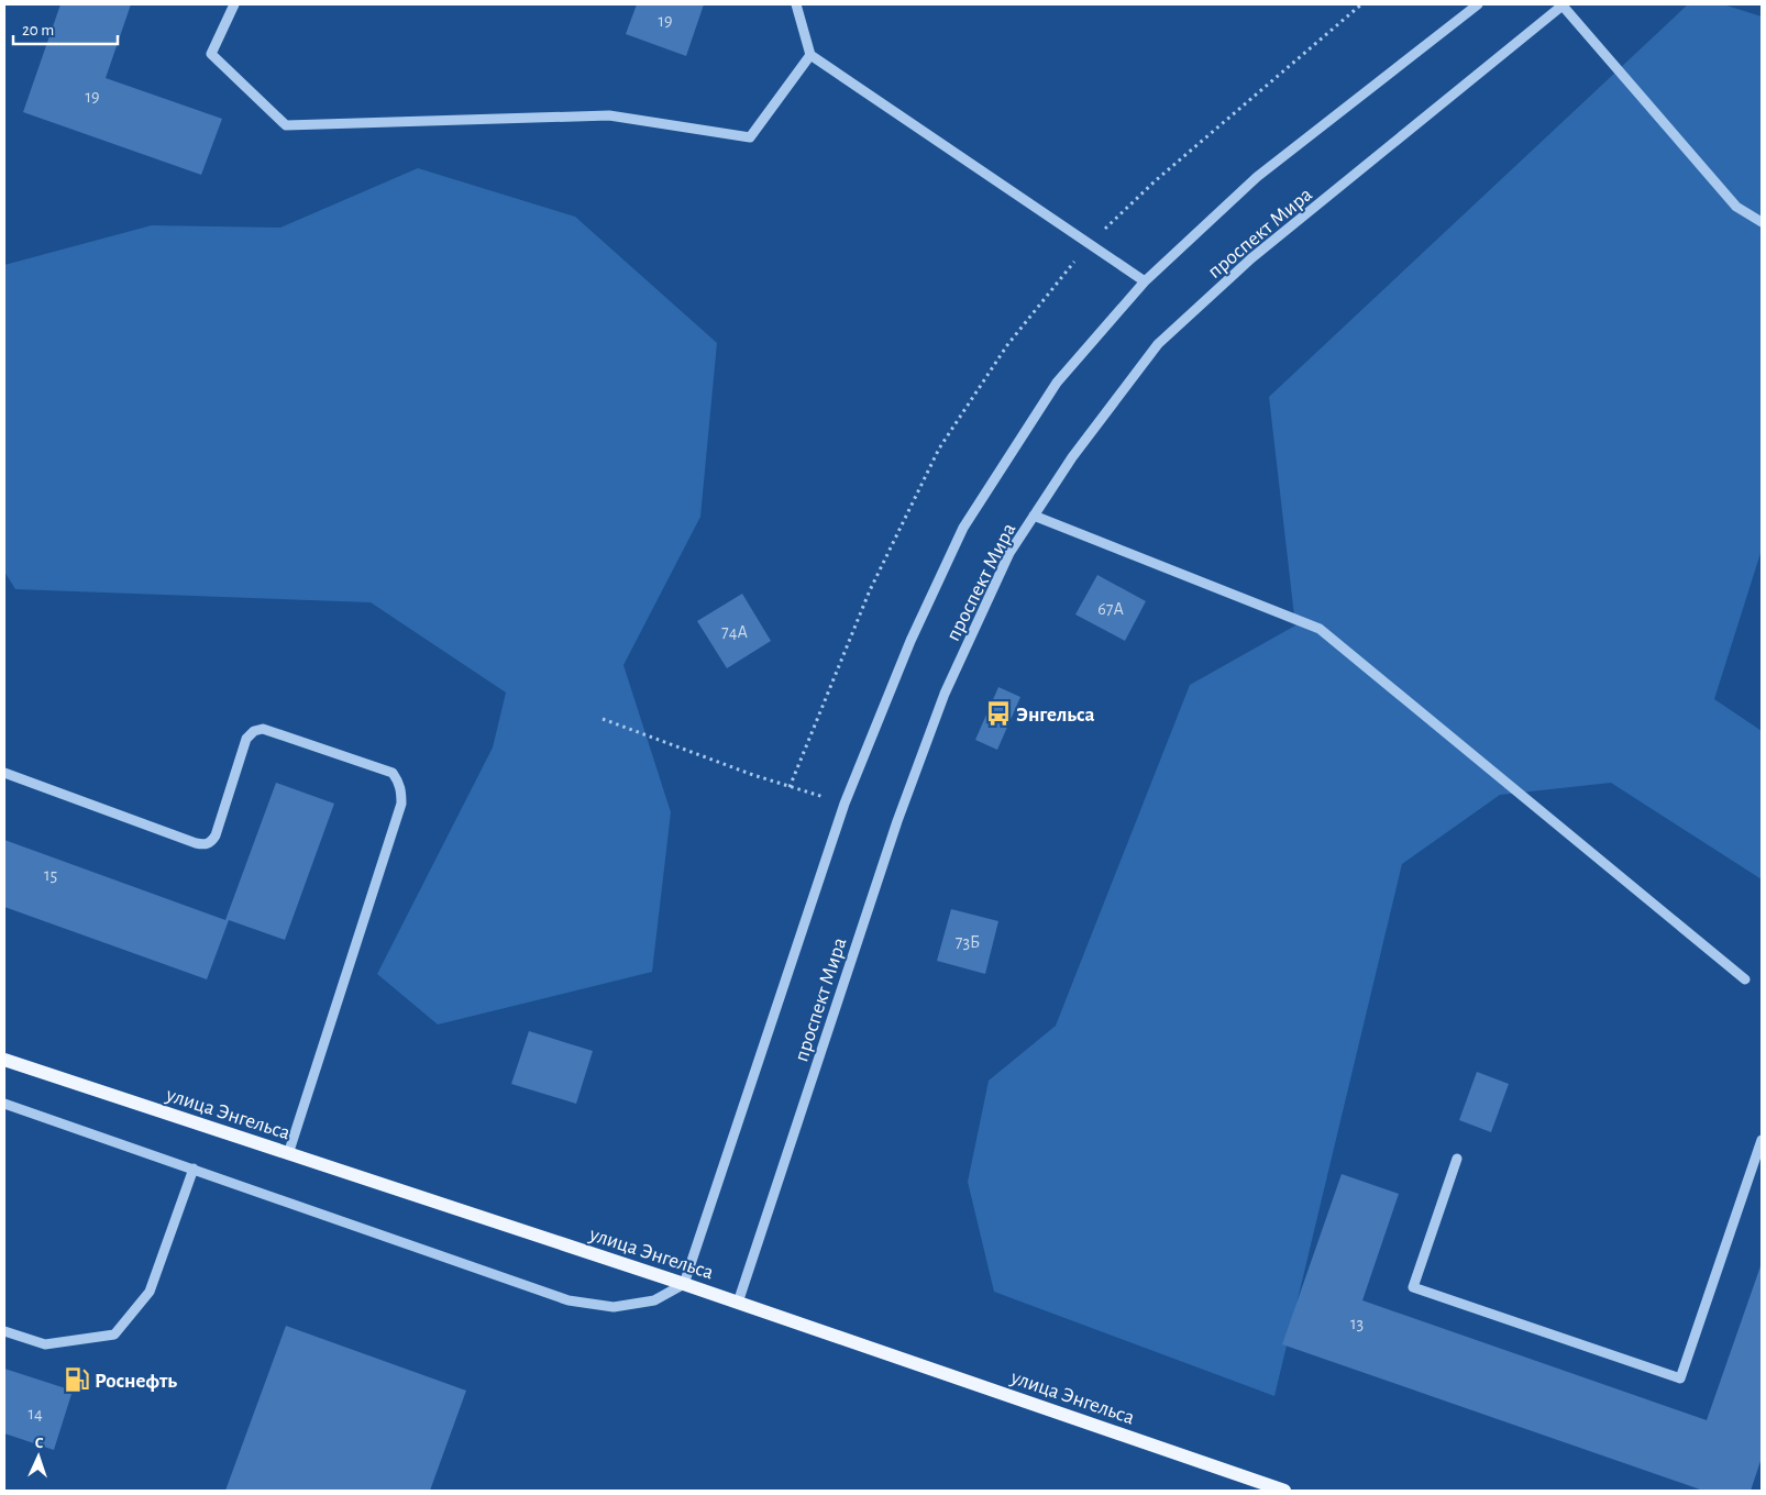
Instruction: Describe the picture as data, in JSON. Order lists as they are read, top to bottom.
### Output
{
  "streets": {
    "main road": ["улица Энгельса"],
    "street": ["проспект Мира"]
  },
  "crossings": [
    ["проспект Мира", "улица Энгельса"]
  ],
  "places": {
    "bus stop": ["Энгельса"],
    "fuel station": ["Роснефть"]
  },
  "house_numbers": [
    "19",
    "19",
    "67А",
    "74А",
    "15",
    "73Б",
    "13",
    "14"
  ],
  "scale_bar": "20 m",
  "north": "top"
}
